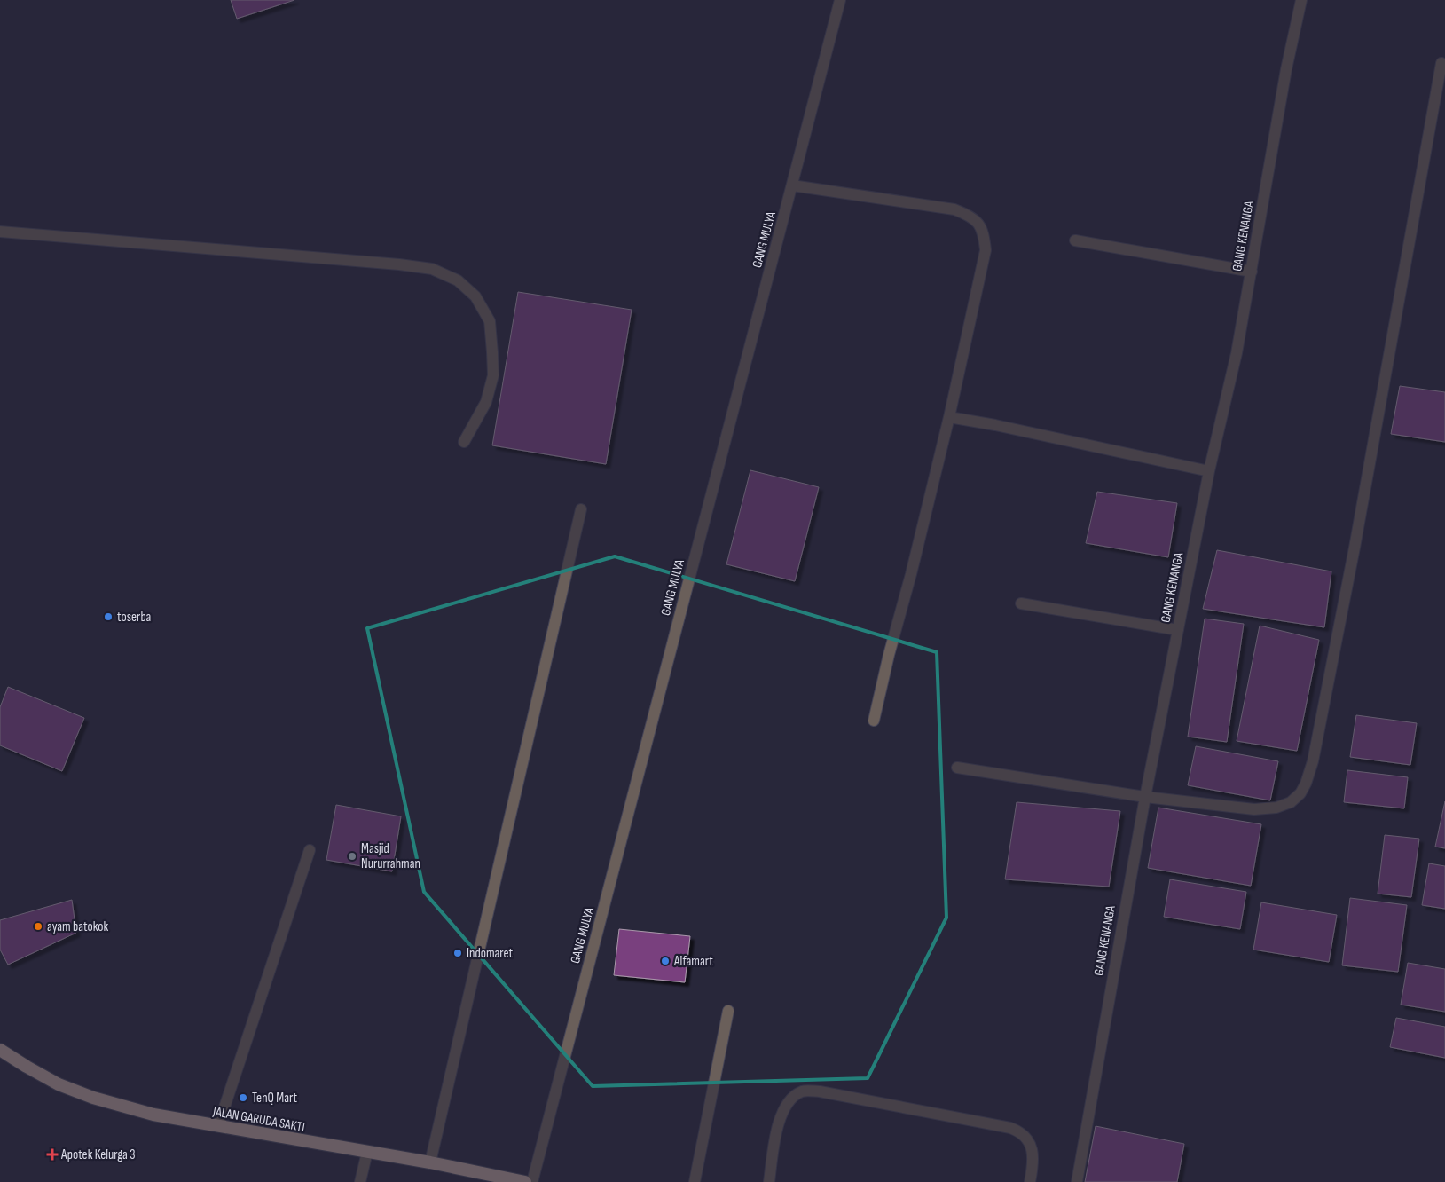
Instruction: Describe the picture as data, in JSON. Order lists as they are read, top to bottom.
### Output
{
  "streets": {
    "highway": ["JALAN GARUDA SAKTI"],
    "street": ["GANG KENANGA", "GANG MULYA"]
  },
  "places": {
    "other": [
      "toserba",
      "Masjid Nururrahman",
      "ayam batokok",
      "Indomaret",
      "Alfamart",
      "TenQ Mart"
    ],
    "health": ["Apotek Kelurga 3"]
  }
}
